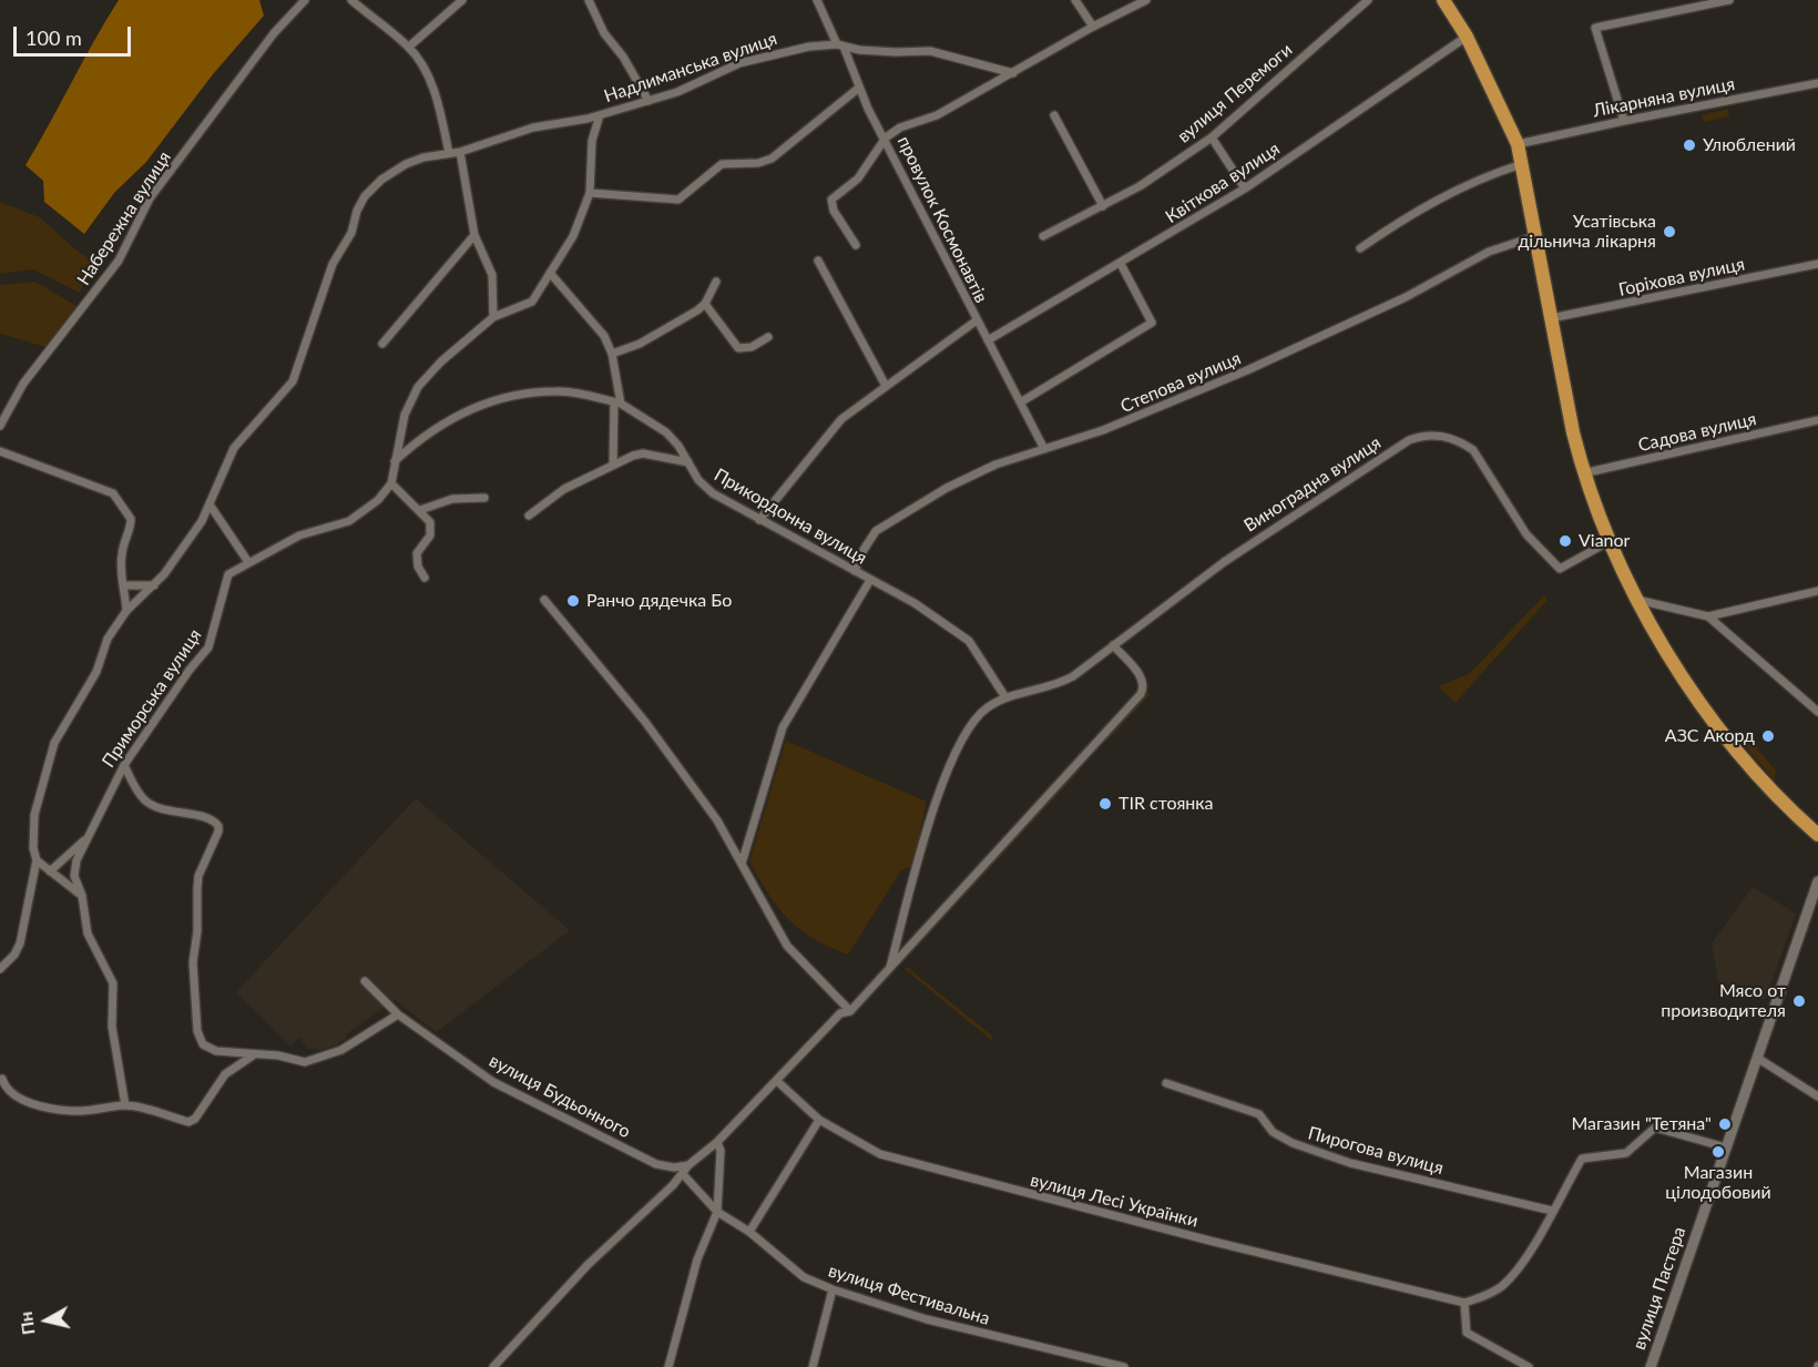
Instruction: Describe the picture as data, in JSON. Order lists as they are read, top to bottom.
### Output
{
  "streets": {
    "street": [
      "Надлиманська вулиця",
      "вулиця Перемоги",
      "Лікарняна вулиця",
      "Квіткова вулиця",
      "Набережна вулиця",
      "провулок Космонавтів",
      "Горіхова вулиця",
      "Степова вулиця",
      "Садова вулиця",
      "Виноградна вулиця",
      "Прикордонна вулиця",
      "Приморська вулиця",
      "вулиця Будьонного",
      "Пирогова вулиця",
      "вулиця Лесі Українки",
      "вулиця Пастера",
      "вулиця Фестивальна"
    ]
  },
  "crossings": [
    ["Надлиманська вулиця", "провулок Космонавтів"],
    ["Квіткова вулиця", "провулок Космонавтів"],
    ["провулок Космонавтів", "Степова вулиця"],
    ["Степова вулиця", "Прикордонна вулиця"],
    ["Виноградна вулиця", "Прикордонна вулиця"]
  ],
  "places": [
    "Улюблений",
    "Усатівська дільнича лікарня",
    "Vianor",
    "Ранчо дядечка Бо",
    "АЗС Акорд",
    "TIR стоянка",
    "Мясо от производителя",
    "Магазин \"Тетяна\"",
    "Магазин цілодобовий"
  ],
  "scale_bar": "100 m",
  "north": "left"
}
